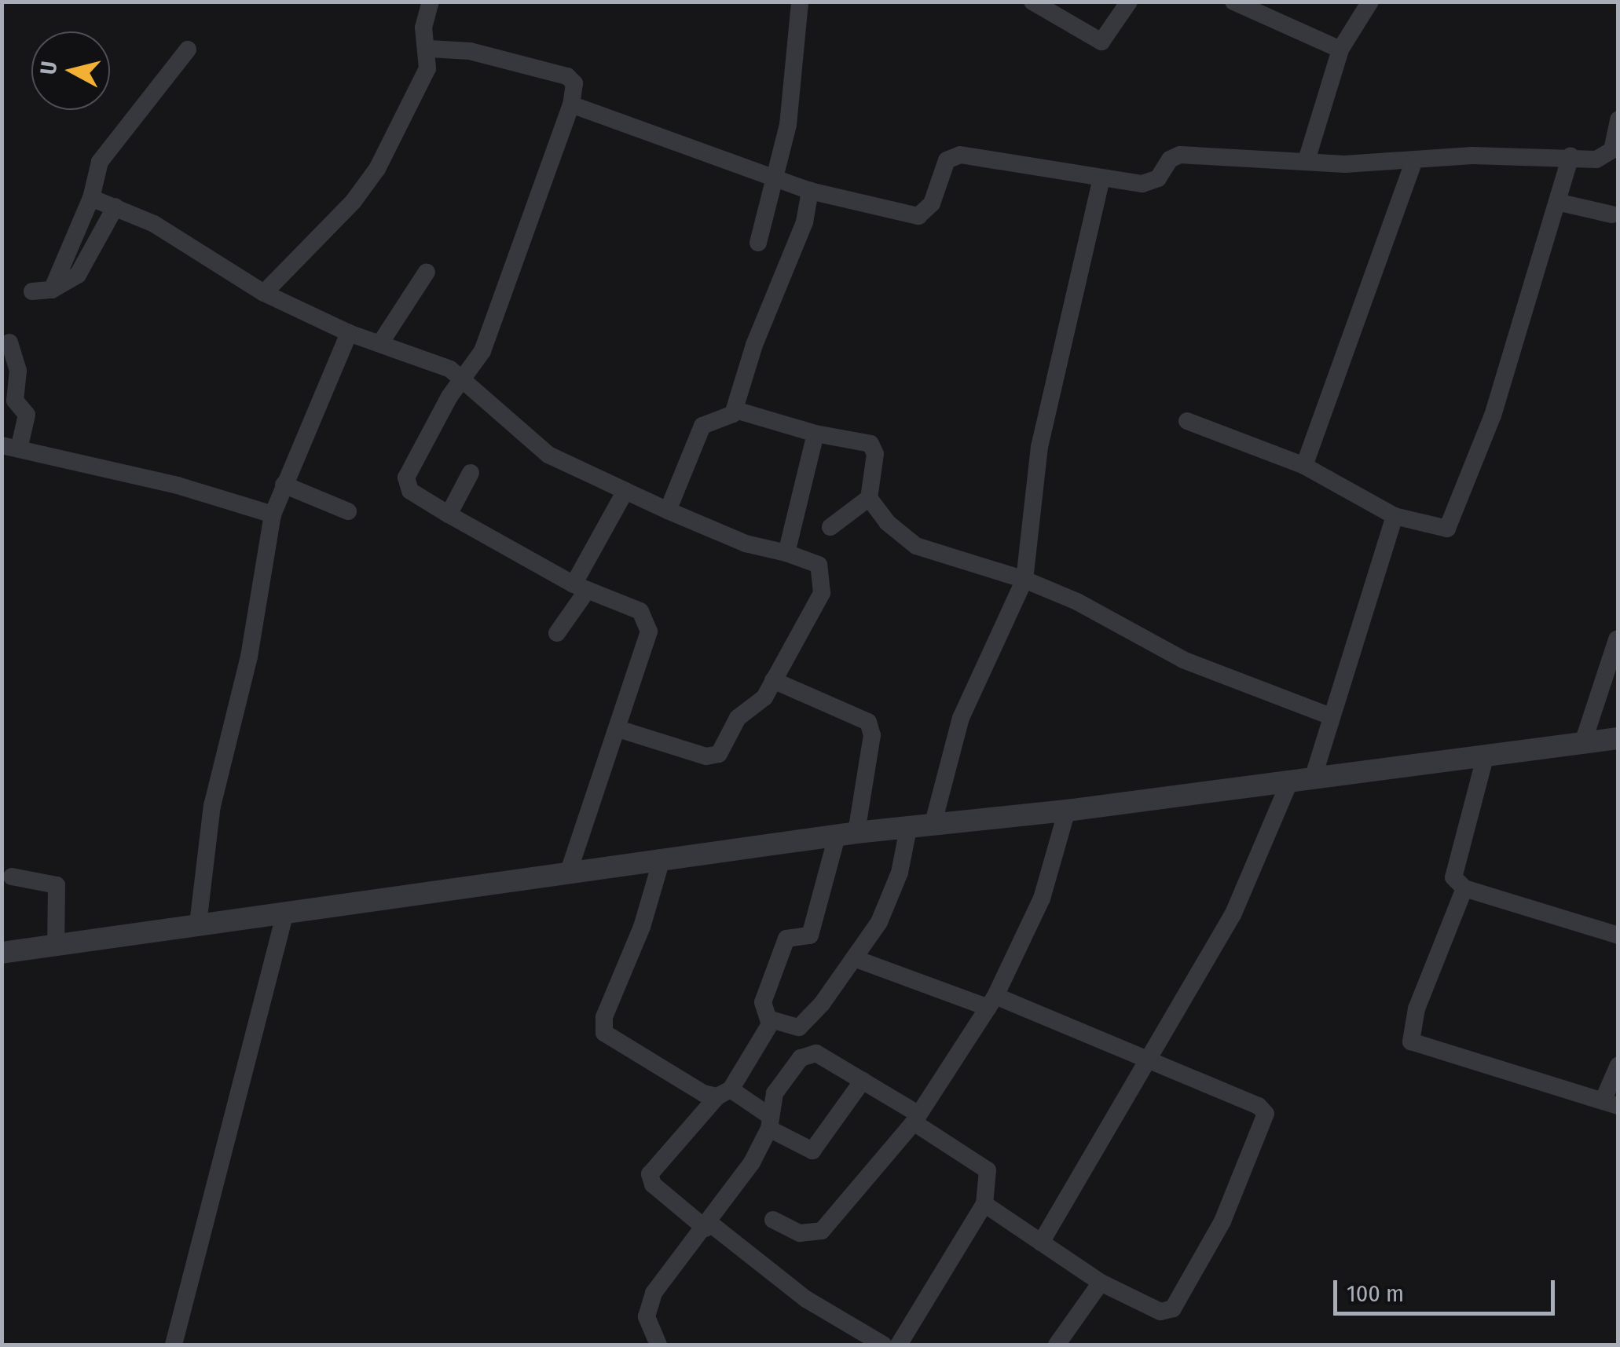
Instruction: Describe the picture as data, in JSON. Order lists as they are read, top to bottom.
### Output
{
  "scale_bar": "100 m",
  "north": "left"
}
